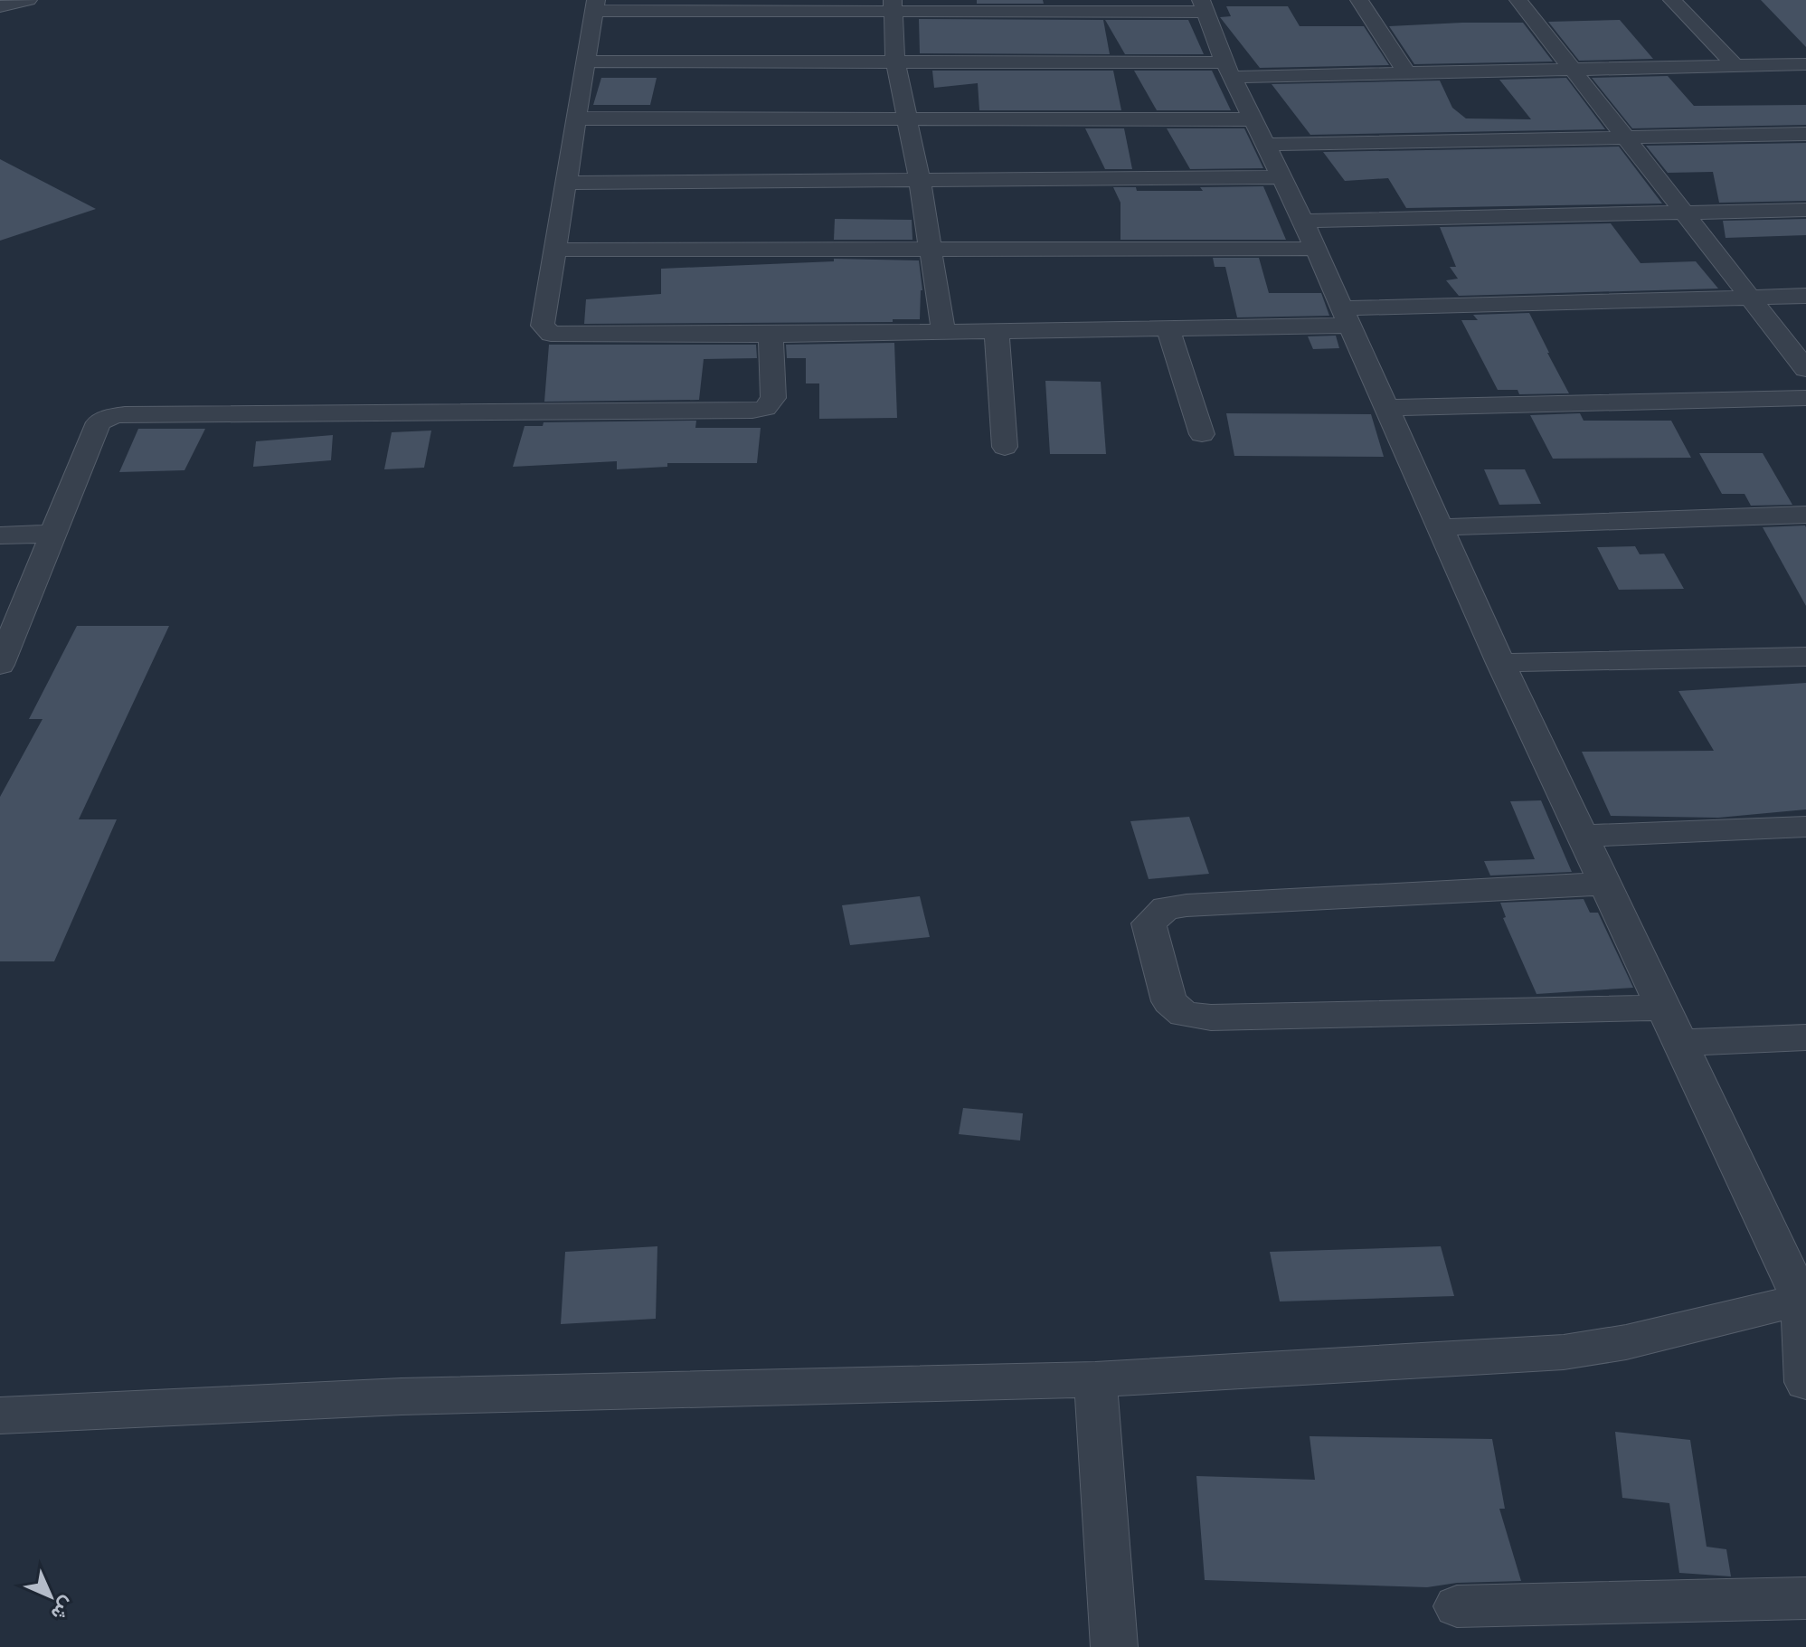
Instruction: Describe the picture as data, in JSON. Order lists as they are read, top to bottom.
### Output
{
  "north": "bottom right"
}
